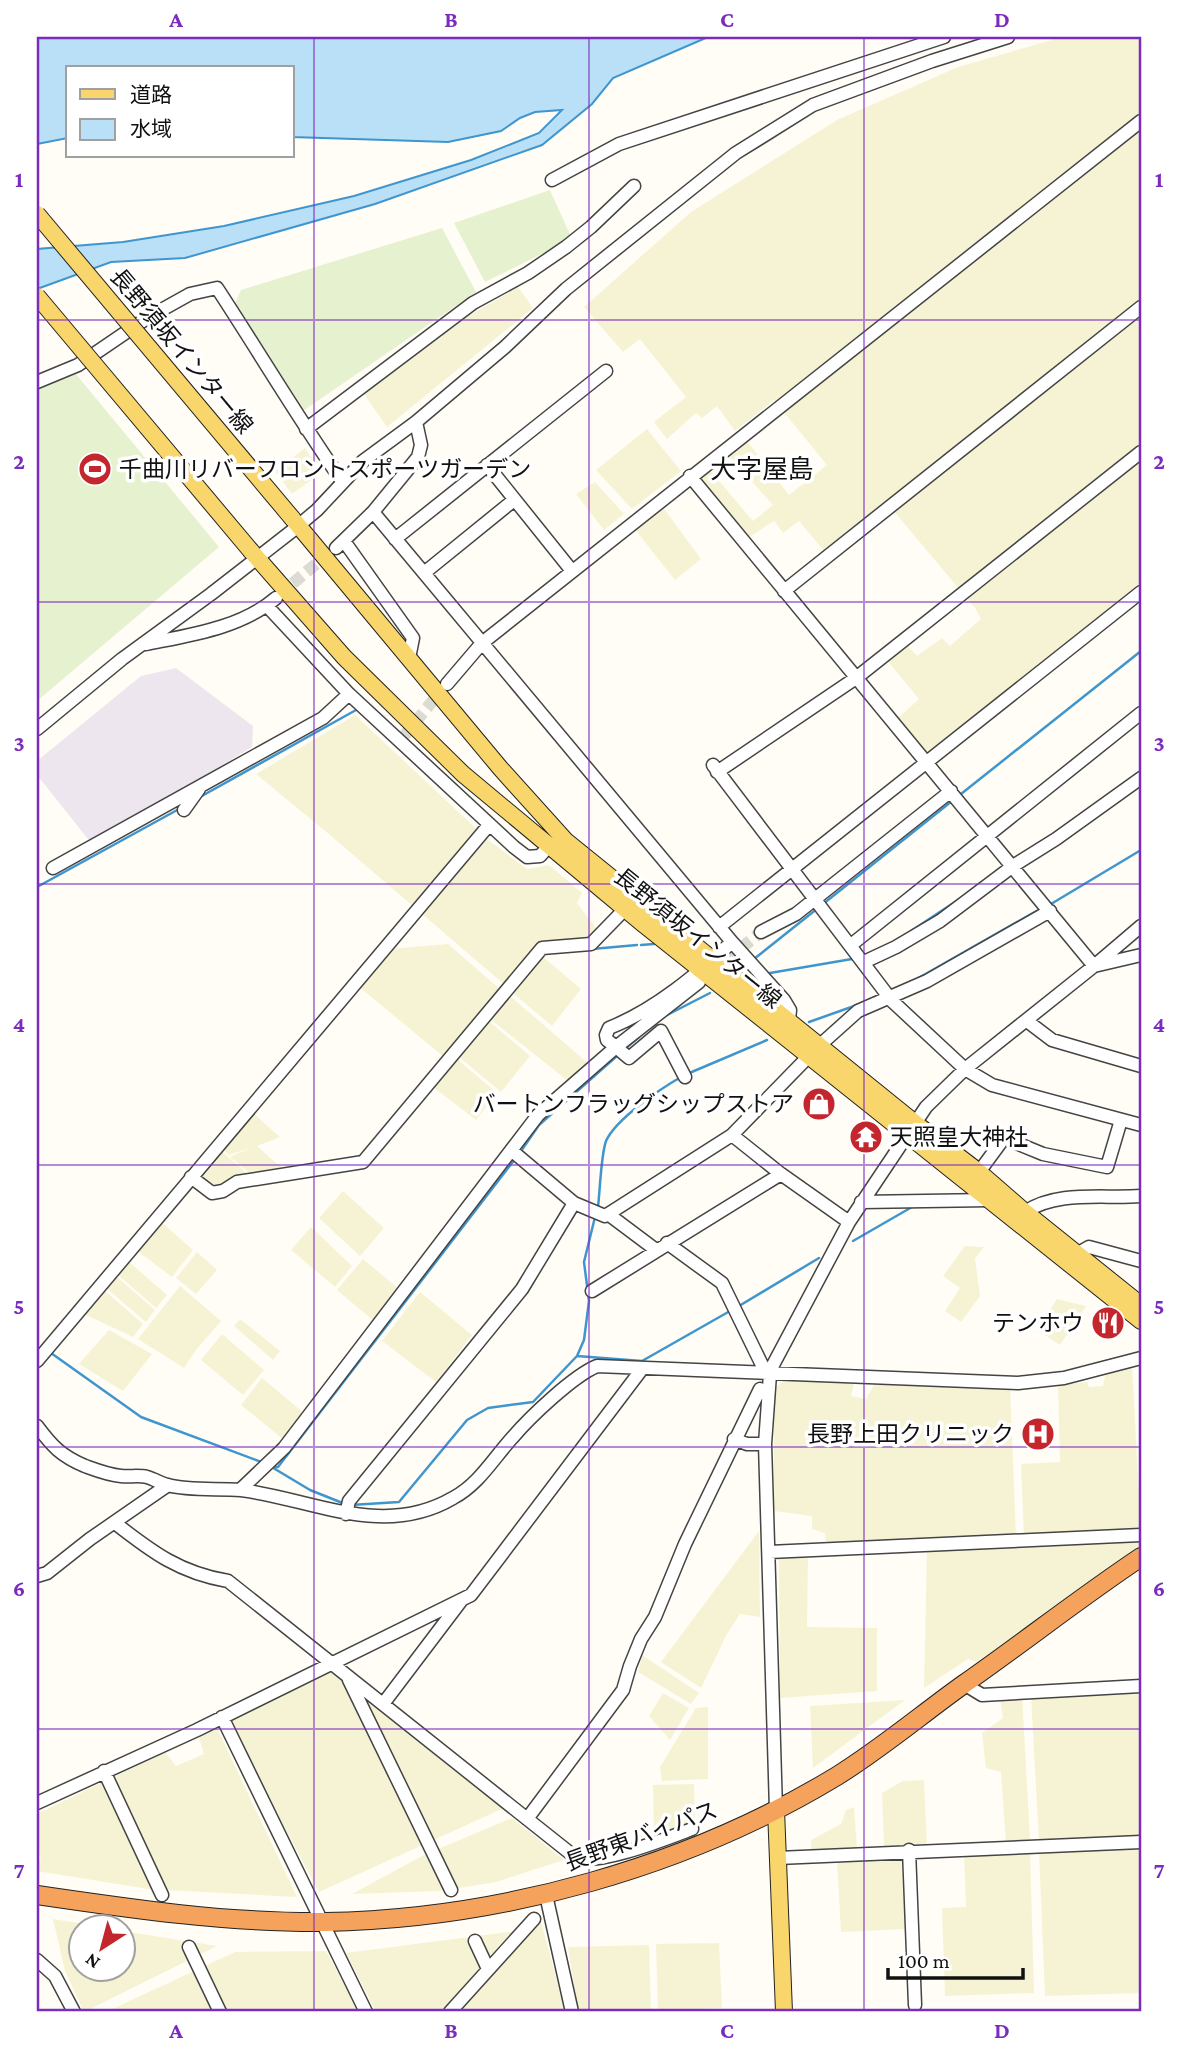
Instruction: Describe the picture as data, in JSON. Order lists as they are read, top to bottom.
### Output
{
  "streets": {
    "highway": ["長野東バイパス"],
    "main road": ["長野須坂インター線"]
  },
  "districts": ["大字屋島"],
  "places": {
    "sports": ["千曲川リバーフロントスポーツガーデン"],
    "shop": ["バートンフラッグシップストア"],
    "temple": ["天照皇大神社"],
    "restaurant": ["テンホウ"],
    "hospital": ["長野上田クリニック"]
  },
  "legend": ["道路", "水域"],
  "scale_bar": "100 m",
  "north": "bottom left",
  "grid": {
    "columns": [
      "A",
      "B",
      "C",
      "D"
    ],
    "rows": [
      "1",
      "2",
      "3",
      "4",
      "5",
      "6",
      "7"
    ]
  }
}
